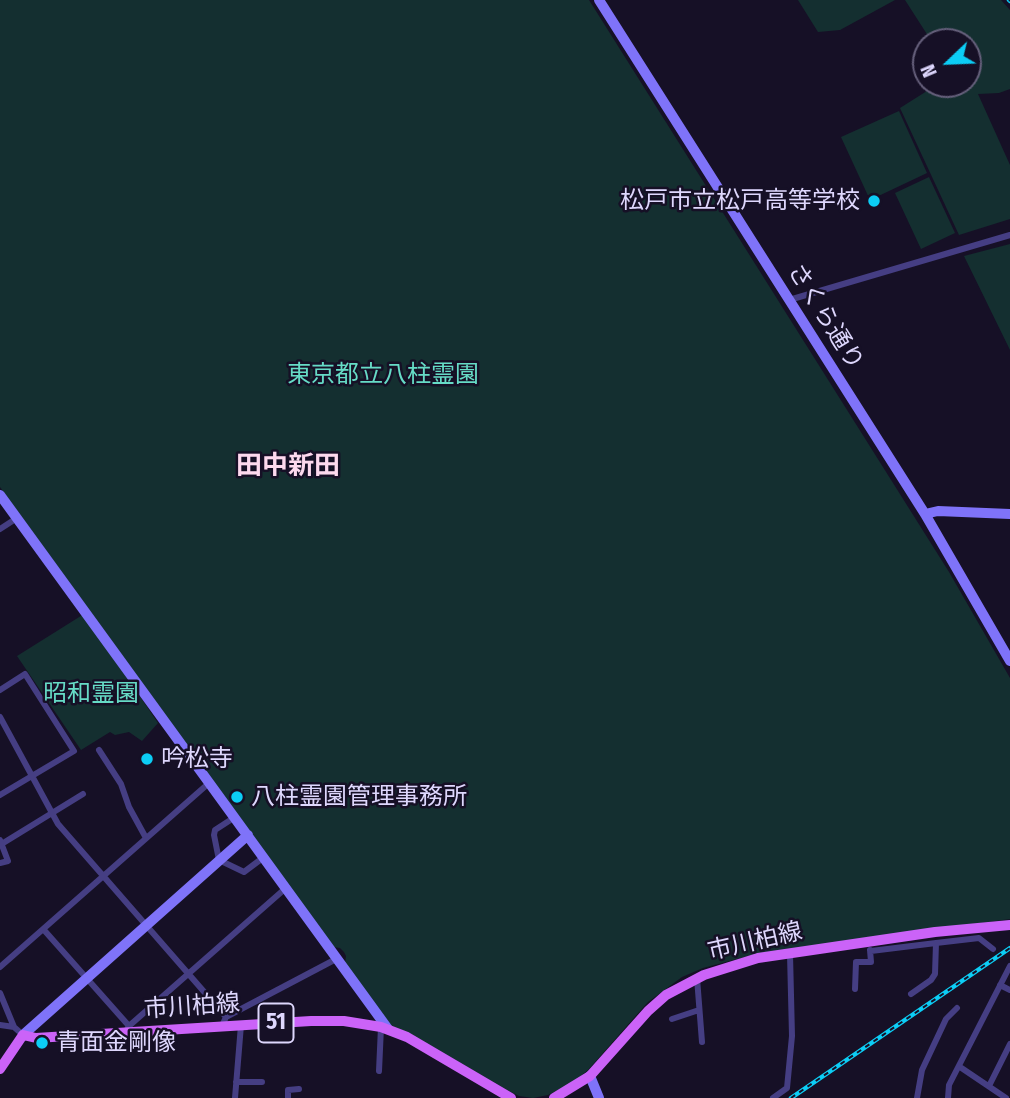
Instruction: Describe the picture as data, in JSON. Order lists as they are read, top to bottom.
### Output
{
  "streets": {
    "main road": ["市川柏線", "51"],
    "street": ["さくら通り"]
  },
  "districts": ["田中新田"],
  "parks": ["東京都立八柱霊園", "昭和霊園"],
  "places": [
    "松戸市立松戸高等学校",
    "吟松寺",
    "八柱霊園管理事務所",
    "青面金剛像"
  ],
  "north": "bottom left"
}
